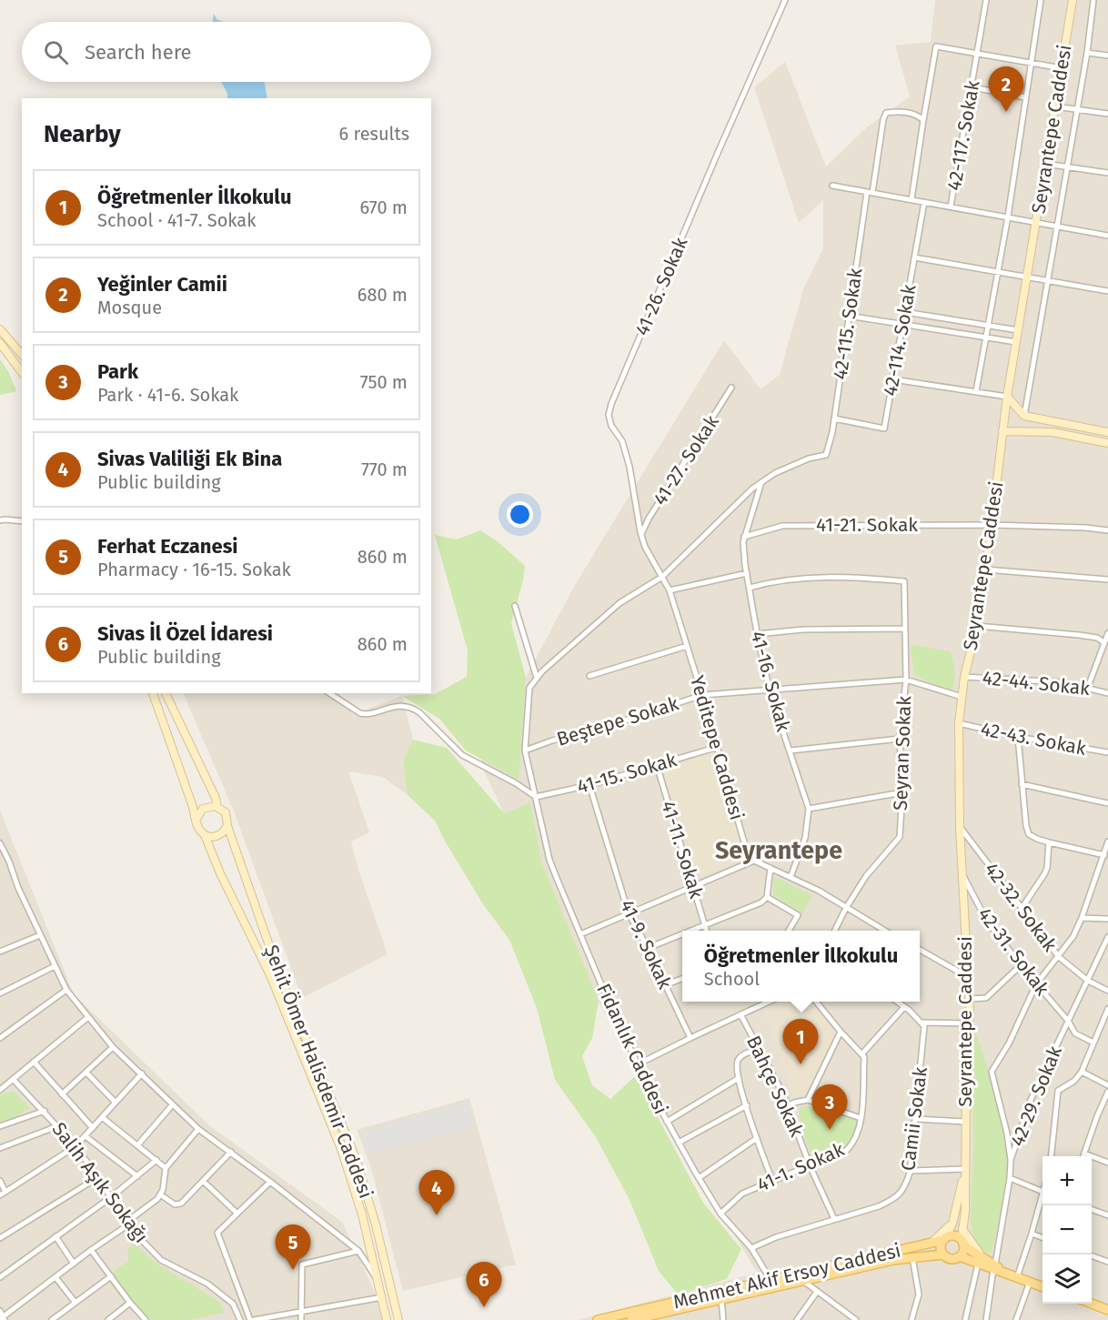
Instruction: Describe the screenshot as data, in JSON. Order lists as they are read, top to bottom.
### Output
{
  "streets": {
    "main road": ["Mehmet Akif Ersoy Caddesi"],
    "street": [
      "Seyrantepe Caddesi",
      "42-117. Sokak",
      "41-26. Sokak",
      "42-115. Sokak",
      "42-114. Sokak",
      "41-27. Sokak",
      "41-21. Sokak",
      "41-16. Sokak",
      "42-44. Sokak",
      "Beştepe Sokak",
      "42-43. Sokak",
      "Yeditepe Caddesi",
      "Seyran Sokak",
      "41-15. Sokak",
      "41-11. Sokak",
      "42-32. Sokak",
      "41-9. Sokak",
      "42-31. Sokak",
      "Fidanlık Caddesi",
      "Şehit Ömer Halisdemir Caddesi",
      "Bahçe Sokak",
      "42-29. Sokak",
      "Camii Sokak",
      "41-1. Sokak",
      "Salih Aşık Sokağı"
    ]
  },
  "crossings": [
    ["Seyrantepe Caddesi", "41-21. Sokak"],
    ["Seyrantepe Caddesi", "42-44. Sokak"],
    ["Seyrantepe Caddesi", "42-43. Sokak"],
    ["Seyrantepe Caddesi", "42-32. Sokak"],
    ["Seyrantepe Caddesi", "42-31. Sokak"],
    ["Seyrantepe Caddesi", "Mehmet Akif Ersoy Caddesi"],
    ["41-26. Sokak", "41-27. Sokak"],
    ["41-26. Sokak", "Yeditepe Caddesi"],
    ["42-115. Sokak", "42-114. Sokak"],
    ["42-115. Sokak", "41-16. Sokak"],
    ["41-21. Sokak", "41-16. Sokak"],
    ["41-16. Sokak", "Beştepe Sokak"],
    ["41-16. Sokak", "Seyran Sokak"],
    ["Beştepe Sokak", "Yeditepe Caddesi"],
    ["Beştepe Sokak", "Seyran Sokak"],
    ["Beştepe Sokak", "Fidanlık Caddesi"],
    ["Yeditepe Caddesi", "41-15. Sokak"],
    ["41-15. Sokak", "41-11. Sokak"],
    ["41-15. Sokak", "41-9. Sokak"],
    ["41-15. Sokak", "Fidanlık Caddesi"],
    ["42-32. Sokak", "42-29. Sokak"],
    ["42-31. Sokak", "42-29. Sokak"],
    ["Fidanlık Caddesi", "Camii Sokak"],
    ["Fidanlık Caddesi", "41-1. Sokak"],
    ["Fidanlık Caddesi", "Mehmet Akif Ersoy Caddesi"],
    ["Bahçe Sokak", "Camii Sokak"],
    ["Bahçe Sokak", "41-1. Sokak"]
  ],
  "districts": ["Seyrantepe"],
  "page": {
    "search": "Search here",
    "pins": [
      "2",
      "1",
      "3",
      "4",
      "5",
      "6"
    ],
    "heading": ["Nearby", "6 results"],
    "list": [
      {
        "mark": "1",
        "name": "Öğretmenler İlkokulu",
        "note": "School · 41-7. Sokak",
        "value": "670 m"
      },
      {
        "mark": "2",
        "name": "Yeğinler Camii",
        "note": "Mosque",
        "value": "680 m"
      },
      {
        "mark": "3",
        "name": "Park",
        "note": "Park · 41-6. Sokak",
        "value": "750 m"
      },
      {
        "mark": "4",
        "name": "Sivas Valiliği Ek Bina",
        "note": "Public building",
        "value": "770 m"
      },
      {
        "mark": "5",
        "name": "Ferhat Eczanesi",
        "note": "Pharmacy · 16-15. Sokak",
        "value": "860 m"
      },
      {
        "mark": "6",
        "name": "Sivas İl Özel İdaresi",
        "note": "Public building",
        "value": "860 m"
      }
    ],
    "popup": ["Öğretmenler İlkokulu", "School"],
    "map_buttons": ["+", "−"]
  }
}
